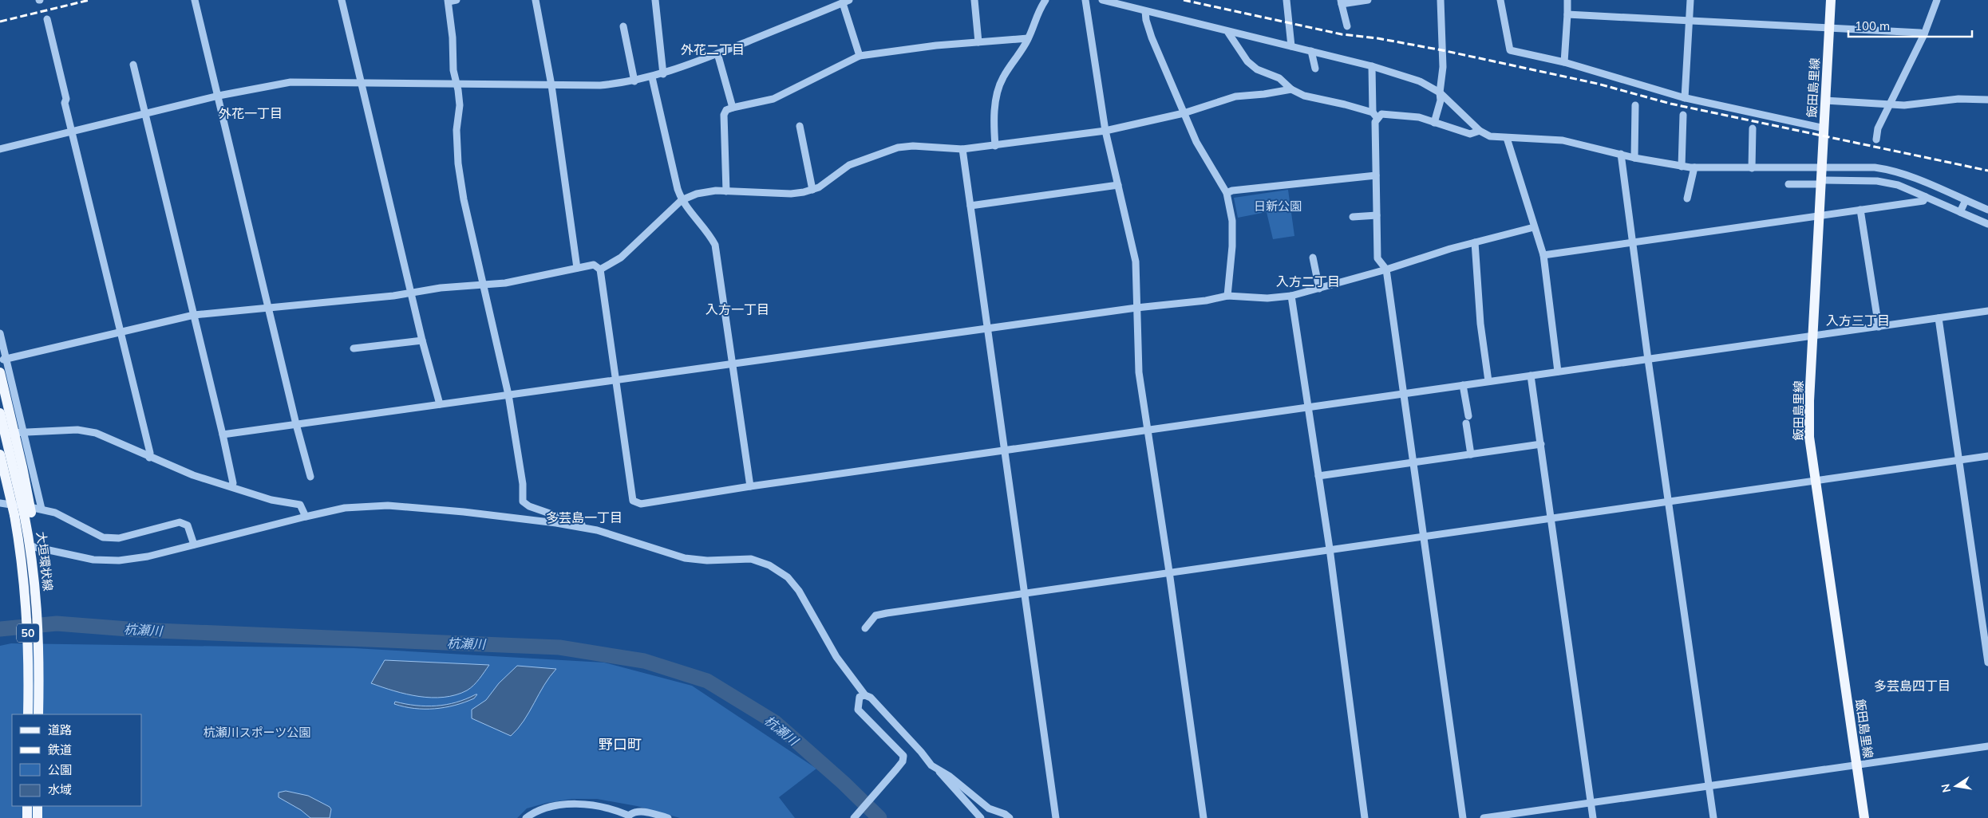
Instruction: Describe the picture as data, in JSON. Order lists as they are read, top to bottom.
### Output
{
  "streets": {
    "main road": ["飯田島里線", "大垣環状線", "50"]
  },
  "crossings": [
    ["大垣環状線", "50"]
  ],
  "districts": [
    "外花二丁目",
    "外花一丁目",
    "入方二丁目",
    "入方一丁目",
    "入方三丁目",
    "多芸島一丁目",
    "多芸島四丁目",
    "野口町"
  ],
  "water": ["杭瀬川"],
  "parks": ["日新公園", "杭瀬川スポーツ公園"],
  "legend": [
    "道路",
    "鉄道",
    "公園",
    "水域"
  ],
  "scale_bar": "100 m",
  "north": "left"
}
